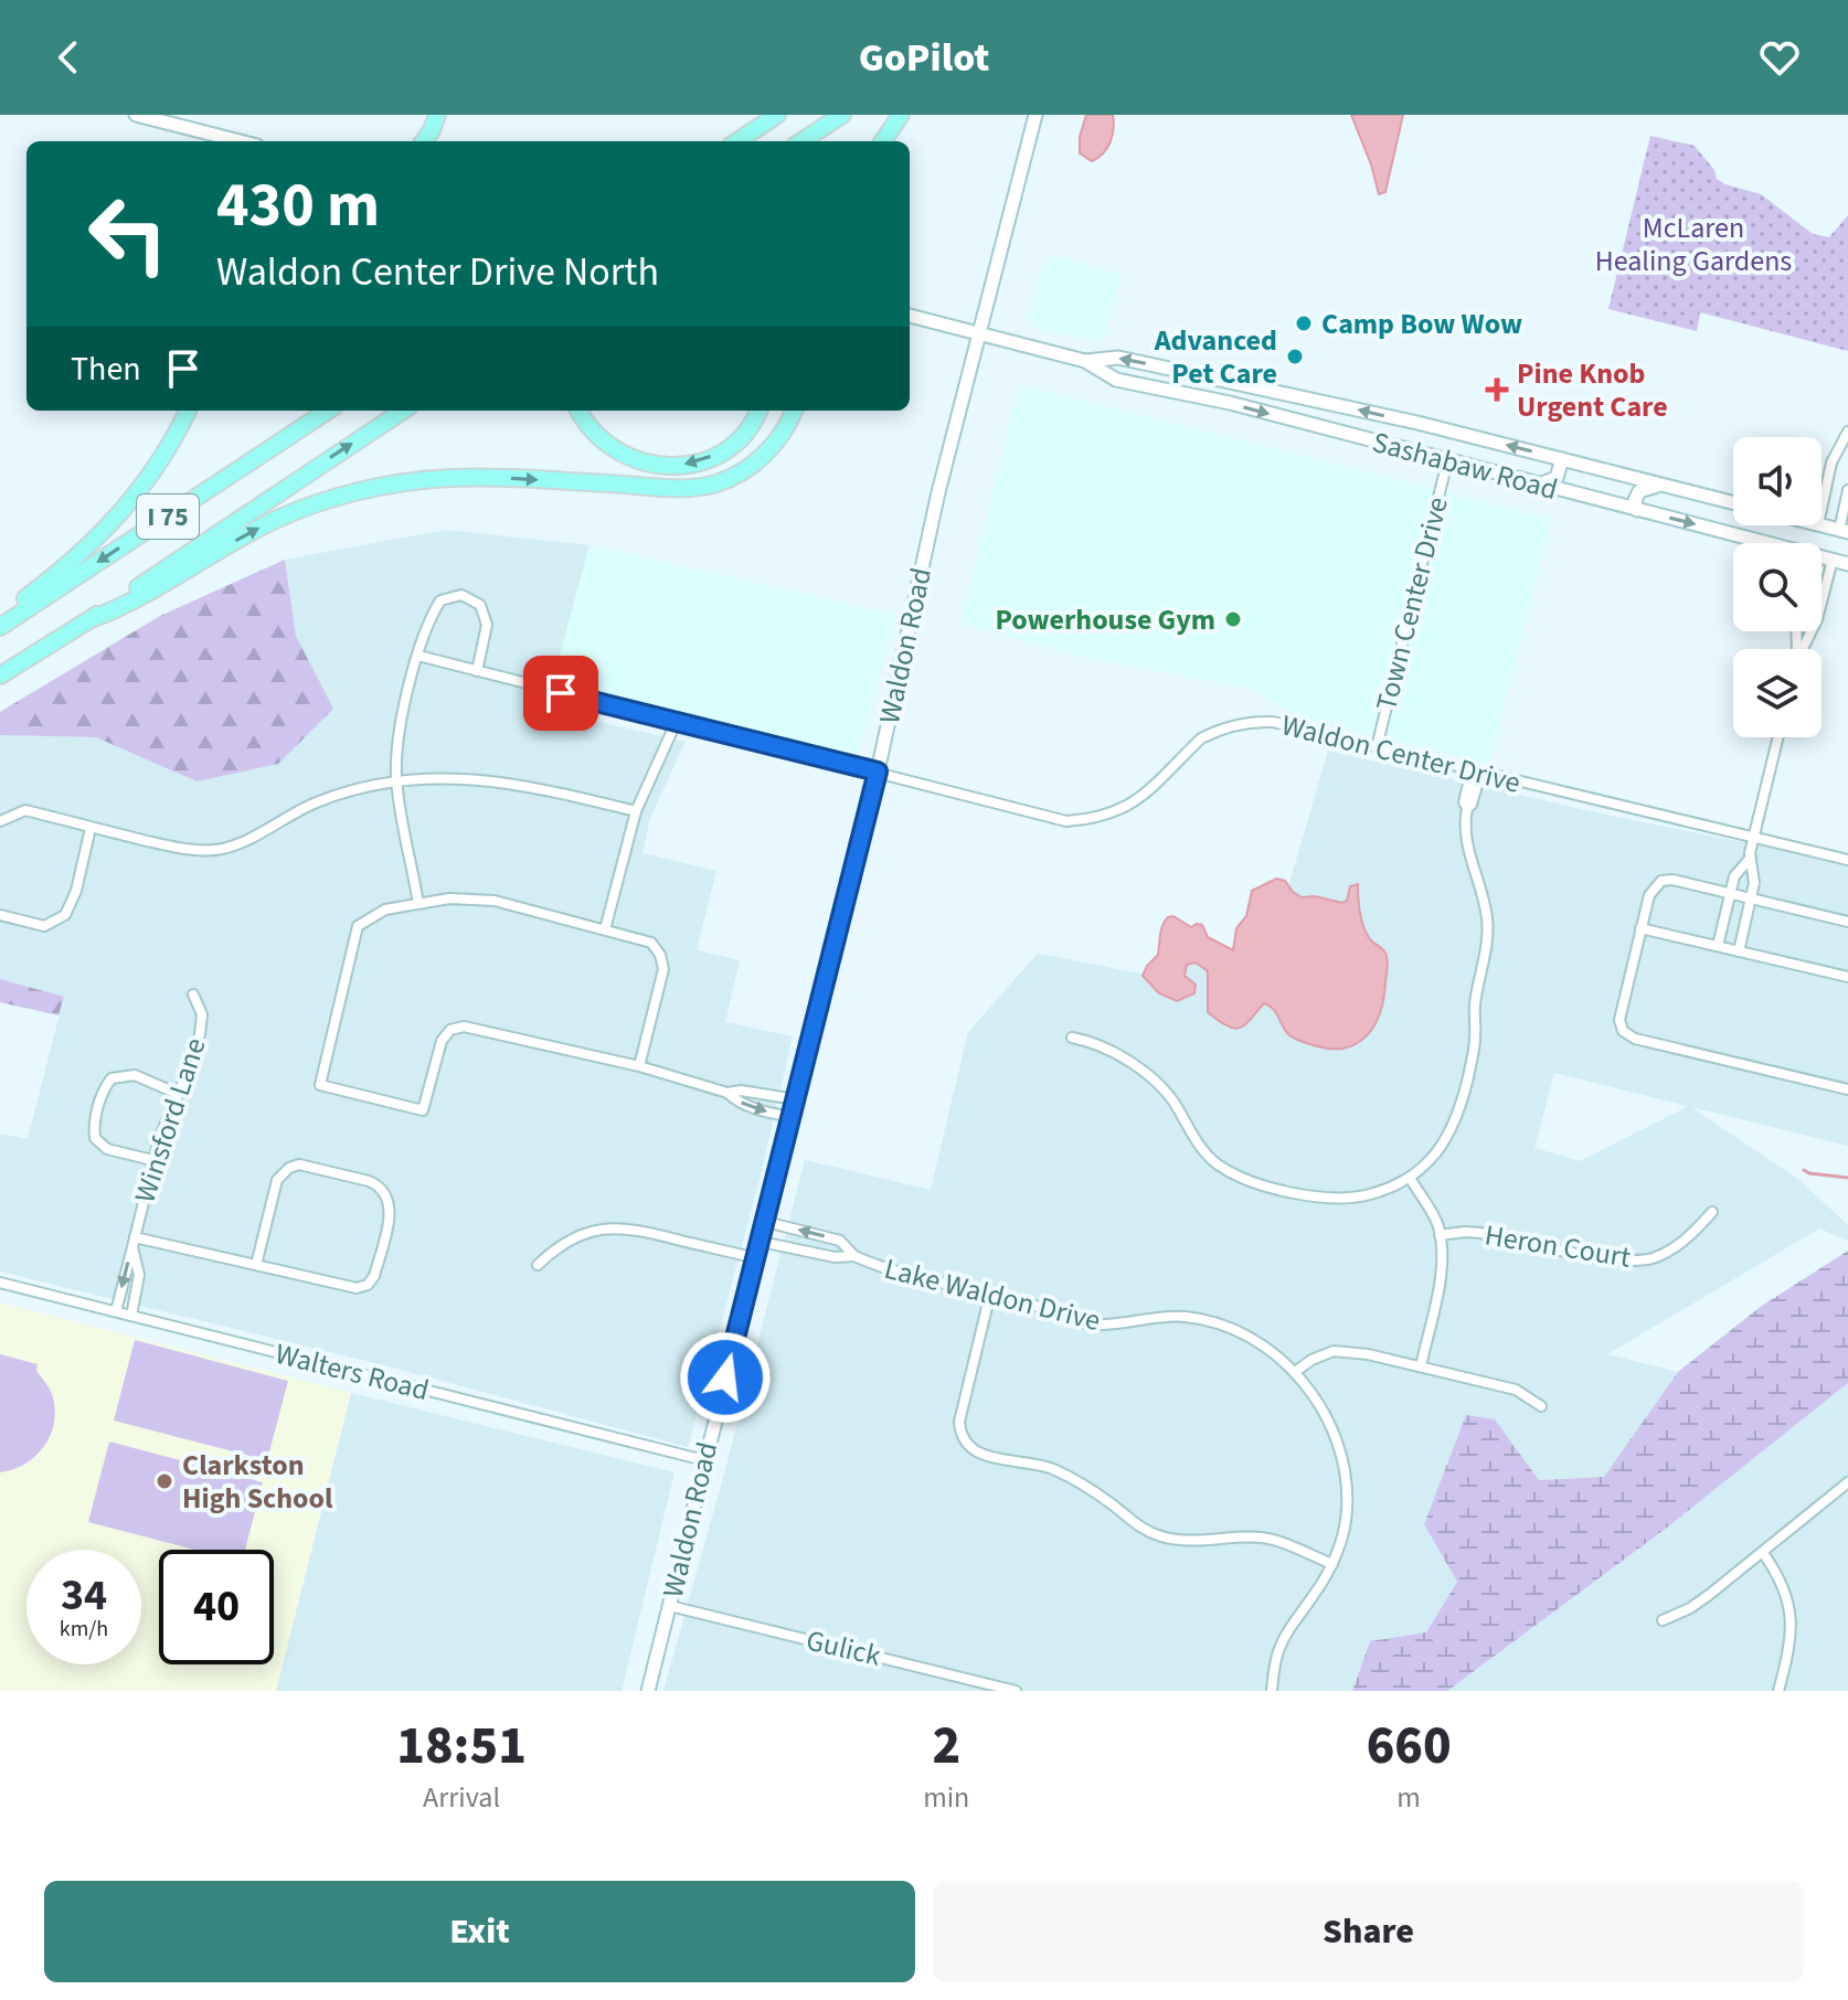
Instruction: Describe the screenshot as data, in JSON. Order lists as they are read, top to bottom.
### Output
{
  "streets": {
    "highway": ["I 75"],
    "main road": ["Sashabaw Road", "Waldon Road"],
    "street": [
      "Town Center Drive",
      "Waldon Center Drive",
      "Winsford Lane",
      "Heron Court",
      "Lake Waldon Drive",
      "Walters Road",
      "Gulick"
    ]
  },
  "crossings": [
    ["Sashabaw Road", "Town Center Drive"],
    ["Sashabaw Road", "Waldon Road"],
    ["Town Center Drive", "Waldon Center Drive"],
    ["Waldon Road", "Waldon Center Drive"],
    ["Waldon Road", "Lake Waldon Drive"],
    ["Waldon Road", "Walters Road"],
    ["Waldon Road", "Gulick"],
    ["Winsford Lane", "Walters Road"]
  ],
  "parks": ["McLaren Healing Gardens"],
  "places": {
    "other": [
      "Camp Bow Wow",
      "Advanced Pet Care",
      "Powerhouse Gym",
      "Clarkston High School"
    ],
    "health": ["Pine Knob Urgent Care"]
  },
  "page": {
    "header": "GoPilot",
    "turn": ["430 m", "Waldon Center Drive North"],
    "then": "Then",
    "speed": "34 km/h",
    "limit": "40",
    "eta": [
      "18:51",
      "Arrival",
      "2",
      "min",
      "660",
      "m"
    ],
    "buttons": ["Exit", "Share"]
  }
}
